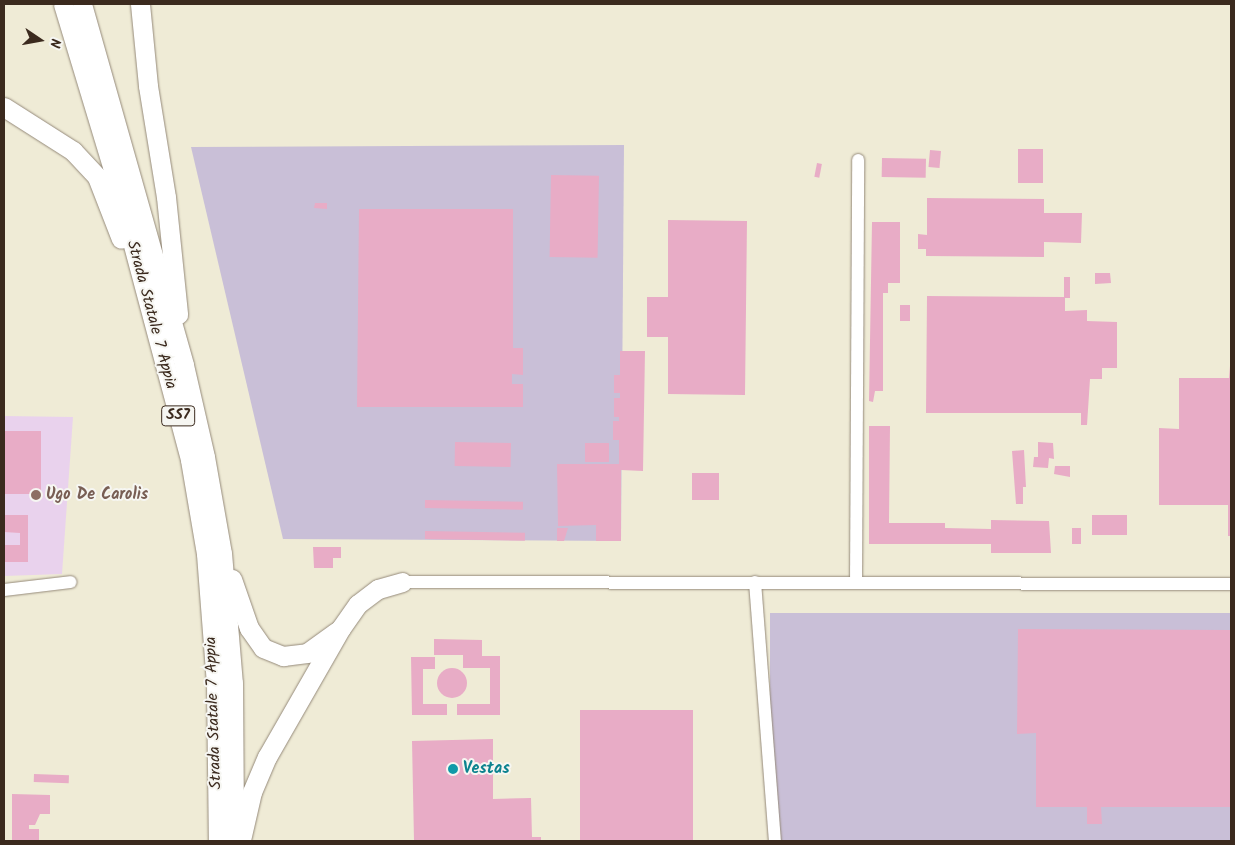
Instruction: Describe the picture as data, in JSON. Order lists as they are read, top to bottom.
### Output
{
  "streets": {
    "highway": ["Strada Statale 7 Appia", "SS7"]
  },
  "places": ["Ugo De Carolis", "Vestas"],
  "north": "right"
}
